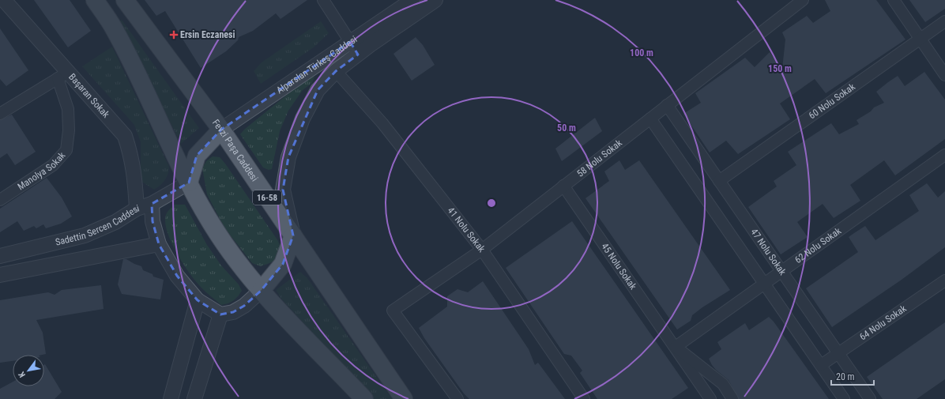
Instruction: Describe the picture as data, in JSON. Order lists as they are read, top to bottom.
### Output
{
  "streets": {
    "main road": ["Fevzi Paşa Caddesi", "16-58"],
    "street": [
      "Alparslan Türkeş Caddesi",
      "Başaran Sokak",
      "60 Nolu Sokak",
      "58 Nolu Sokak",
      "Manolya Sokak",
      "Sadettin Sercen Caddesi",
      "41 Nolu Sokak",
      "62 Nolu Sokak",
      "47 Nolu Sokak",
      "45 Nolu Sokak",
      "64 Nolu Sokak"
    ]
  },
  "crossings": [
    ["Alparslan Türkeş Caddesi", "Fevzi Paşa Caddesi"],
    ["Alparslan Türkeş Caddesi", "41 Nolu Sokak"],
    ["Başaran Sokak", "Manolya Sokak"],
    ["Başaran Sokak", "Sadettin Sercen Caddesi"],
    ["60 Nolu Sokak", "47 Nolu Sokak"],
    ["58 Nolu Sokak", "41 Nolu Sokak"],
    ["58 Nolu Sokak", "47 Nolu Sokak"],
    ["58 Nolu Sokak", "45 Nolu Sokak"],
    ["62 Nolu Sokak", "47 Nolu Sokak"],
    ["62 Nolu Sokak", "45 Nolu Sokak"],
    ["47 Nolu Sokak", "64 Nolu Sokak"]
  ],
  "places": {
    "health": ["Ersin Eczanesi"]
  },
  "scale_bar": "20 m",
  "north": "bottom left",
  "rings": ["100 m", "150 m", "50 m"]
}
